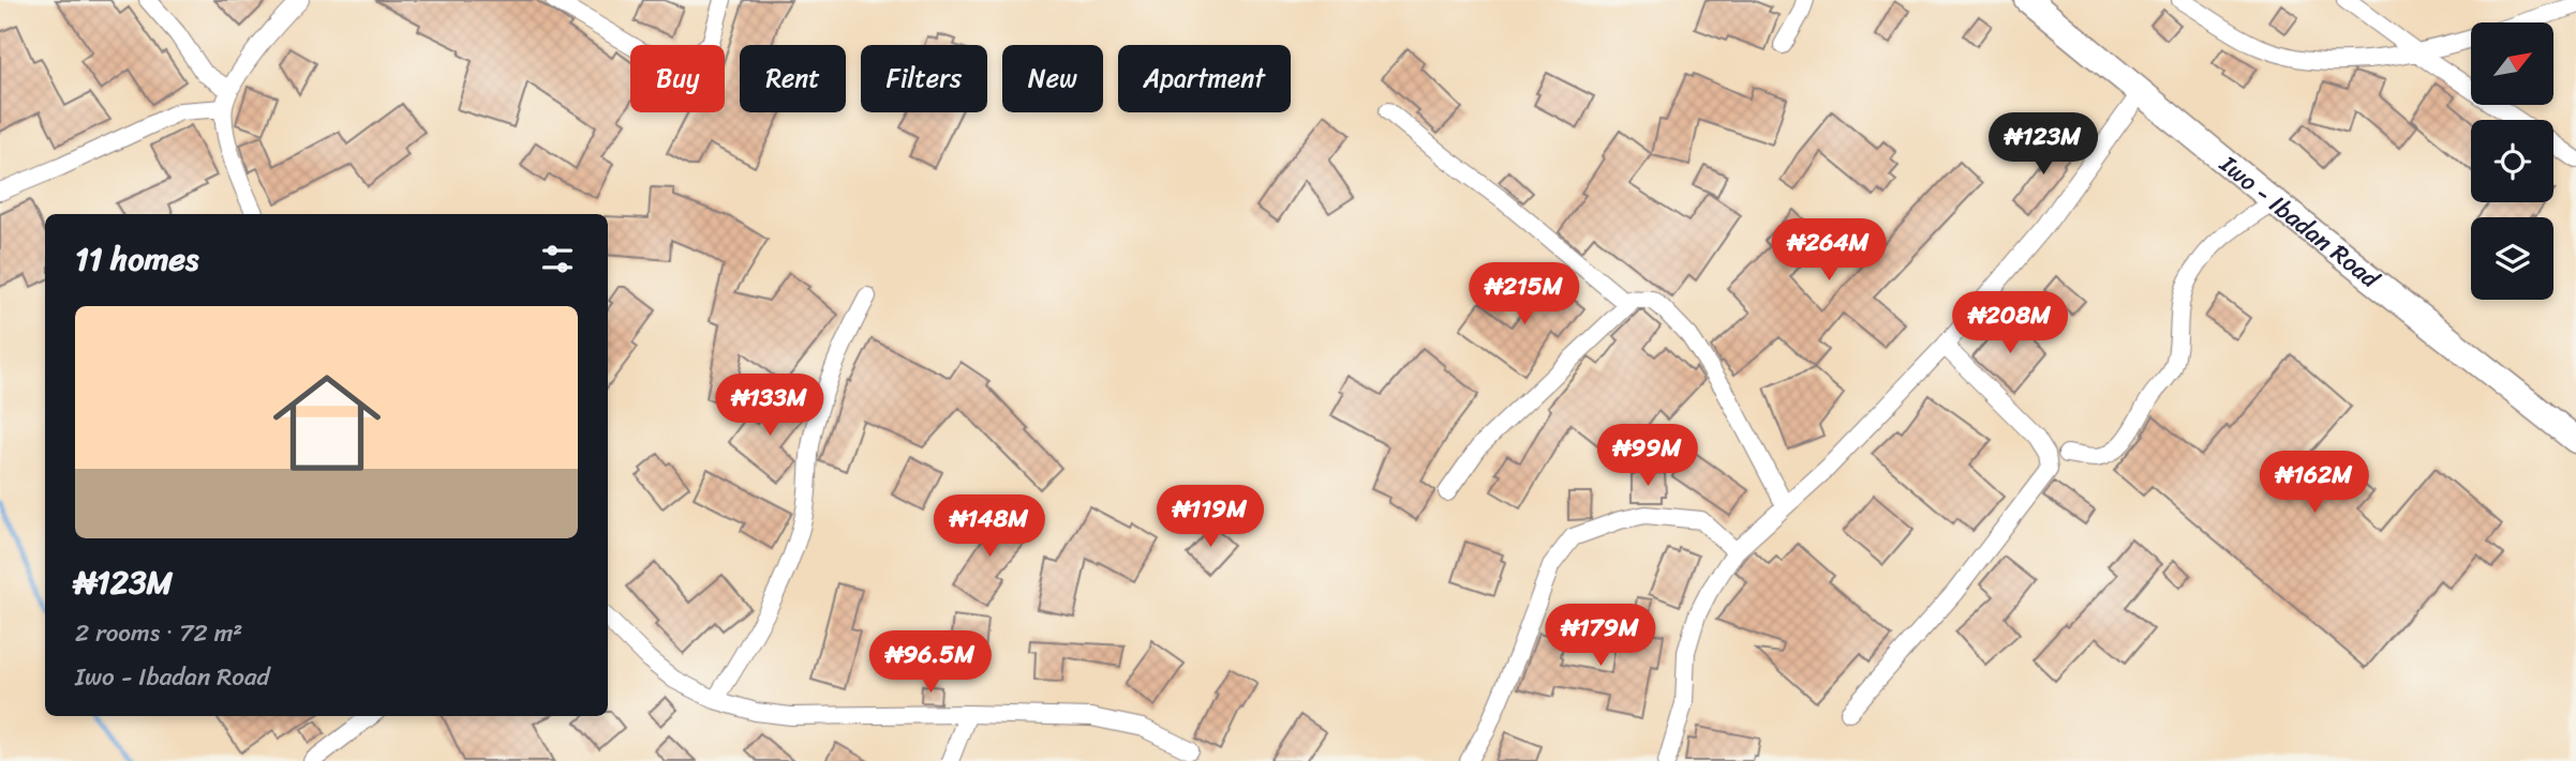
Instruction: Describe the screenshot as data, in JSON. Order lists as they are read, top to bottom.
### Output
{
  "streets": {
    "main road": ["Iwo - Ibadan Road"]
  },
  "north": "top right",
  "page": {
    "chip": [
      "Buy",
      "Rent",
      "Filters",
      "New",
      "Apartment"
    ],
    "price": [
      "₦123M",
      "₦264M",
      "₦215M",
      "₦208M",
      "₦133M",
      "₦99M",
      "₦162M",
      "₦119M",
      "₦148M",
      "₦179M",
      "₦96.5M"
    ],
    "heading": "11 homes",
    "list": [
      {
        "name": "₦123M",
        "note": "2 rooms · 72 m² · Iwo - Ibadan Road"
      }
    ]
  }
}
